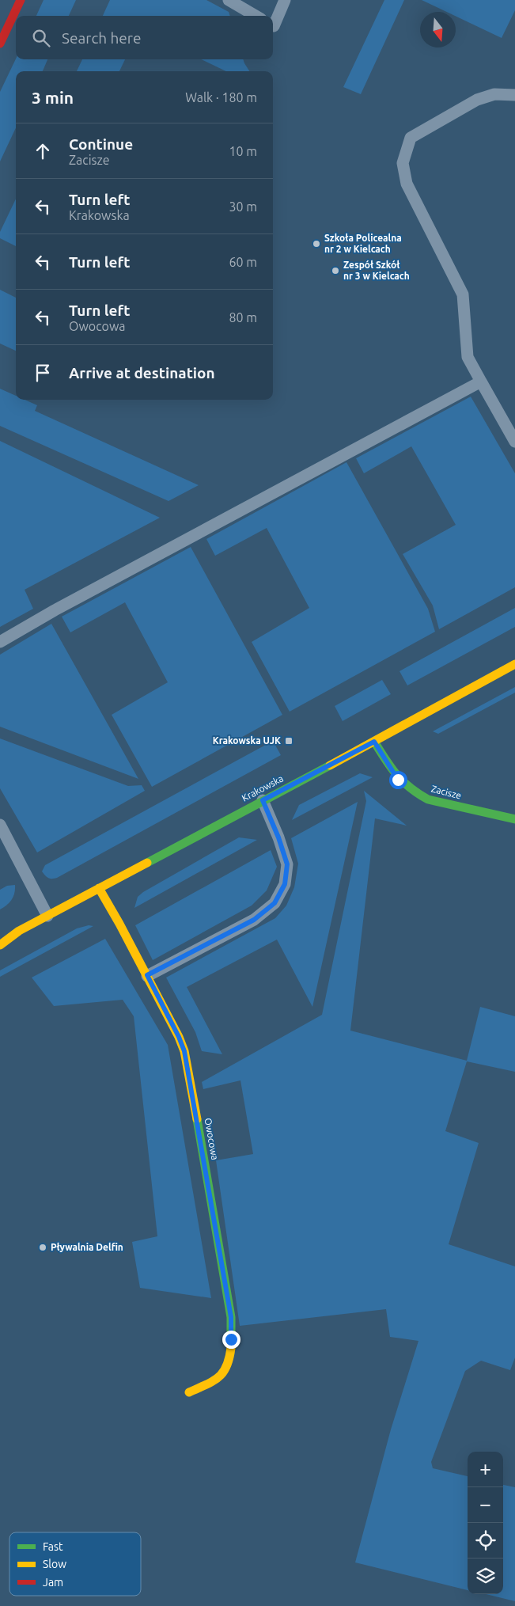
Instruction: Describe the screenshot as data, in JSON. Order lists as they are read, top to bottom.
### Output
{
  "streets": {
    "street": ["Krakowska", "Zacisze", "Owocowa"]
  },
  "crossings": [
    ["Krakowska", "Zacisze"],
    ["Krakowska", "Owocowa"]
  ],
  "places": {
    "other": ["Szkoła Policealna nr 2 w Kielcach", "Zespół Szkół nr 3 w Kielcach", "Pływalnia Delfin"],
    "transit": ["Krakowska UJK"]
  },
  "legend": ["Fast", "Slow", "Jam"],
  "north": "bottom",
  "page": {
    "search": "Search here",
    "heading": ["3 min", "Walk · 180 m"],
    "list": [
      ["Continue", "Zacisze", "10 m"],
      ["Turn left", "Krakowska", "30 m"],
      ["Turn left", "60 m"],
      ["Turn left", "Owocowa", "80 m"],
      "Arrive at destination"
    ],
    "map_buttons": ["+", "−"]
  }
}
